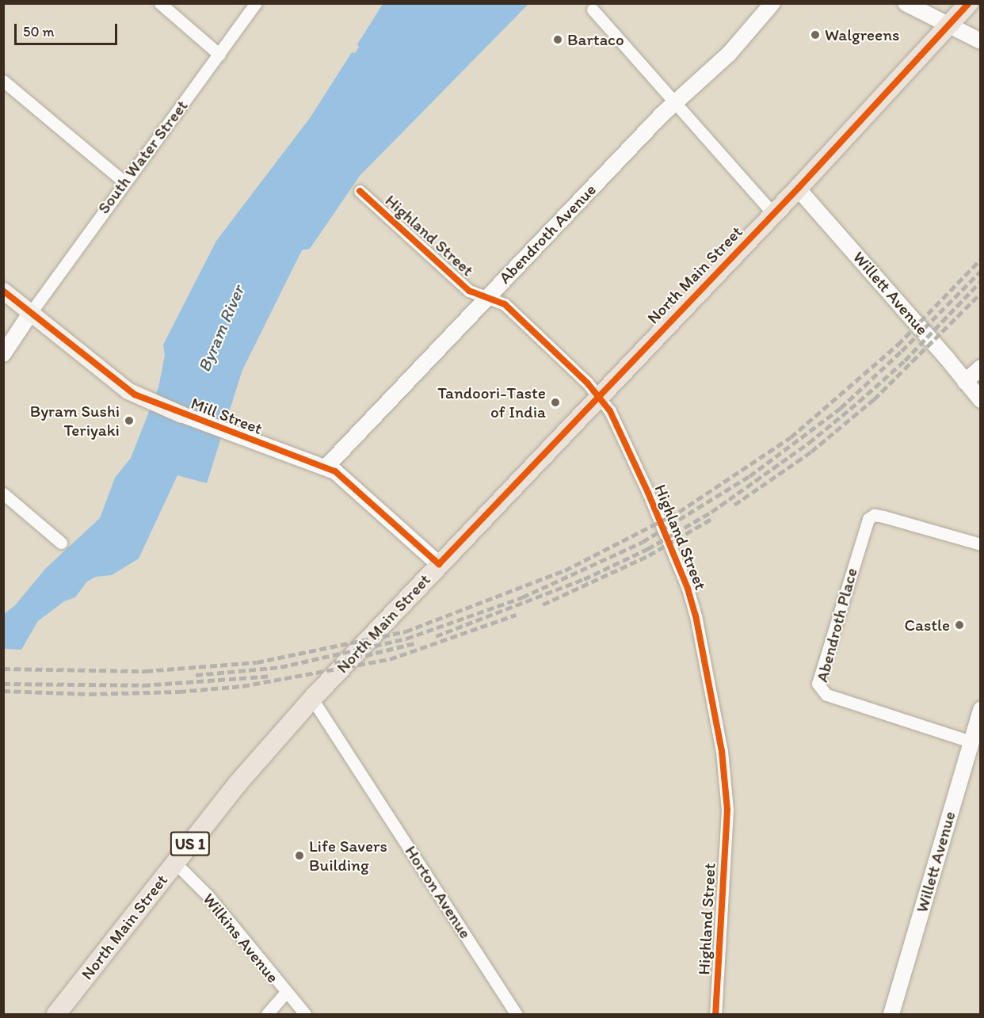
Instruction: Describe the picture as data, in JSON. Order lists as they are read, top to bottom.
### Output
{
  "streets": {
    "main road": ["North Main Street", "Mill Street", "US 1"],
    "street": [
      "South Water Street",
      "Abendroth Avenue",
      "Highland Street",
      "Willett Avenue",
      "Abendroth Place",
      "Horton Avenue",
      "Wilkins Avenue"
    ]
  },
  "crossings": [
    ["South Water Street", "Mill Street"],
    ["Abendroth Avenue", "Highland Street"],
    ["Abendroth Avenue", "Mill Street"],
    ["Highland Street", "North Main Street"],
    ["North Main Street", "Willett Avenue"],
    ["North Main Street", "Mill Street"],
    ["North Main Street", "Horton Avenue"],
    ["North Main Street", "Wilkins Avenue"],
    ["Willett Avenue", "Abendroth Place"]
  ],
  "water": ["Byram River"],
  "places": [
    "Walgreens",
    "Bartaco",
    "Tandoori-Taste of India",
    "Byram Sushi Teriyaki",
    "Castle",
    "Life Savers Building"
  ],
  "scale_bar": "50 m"
}
